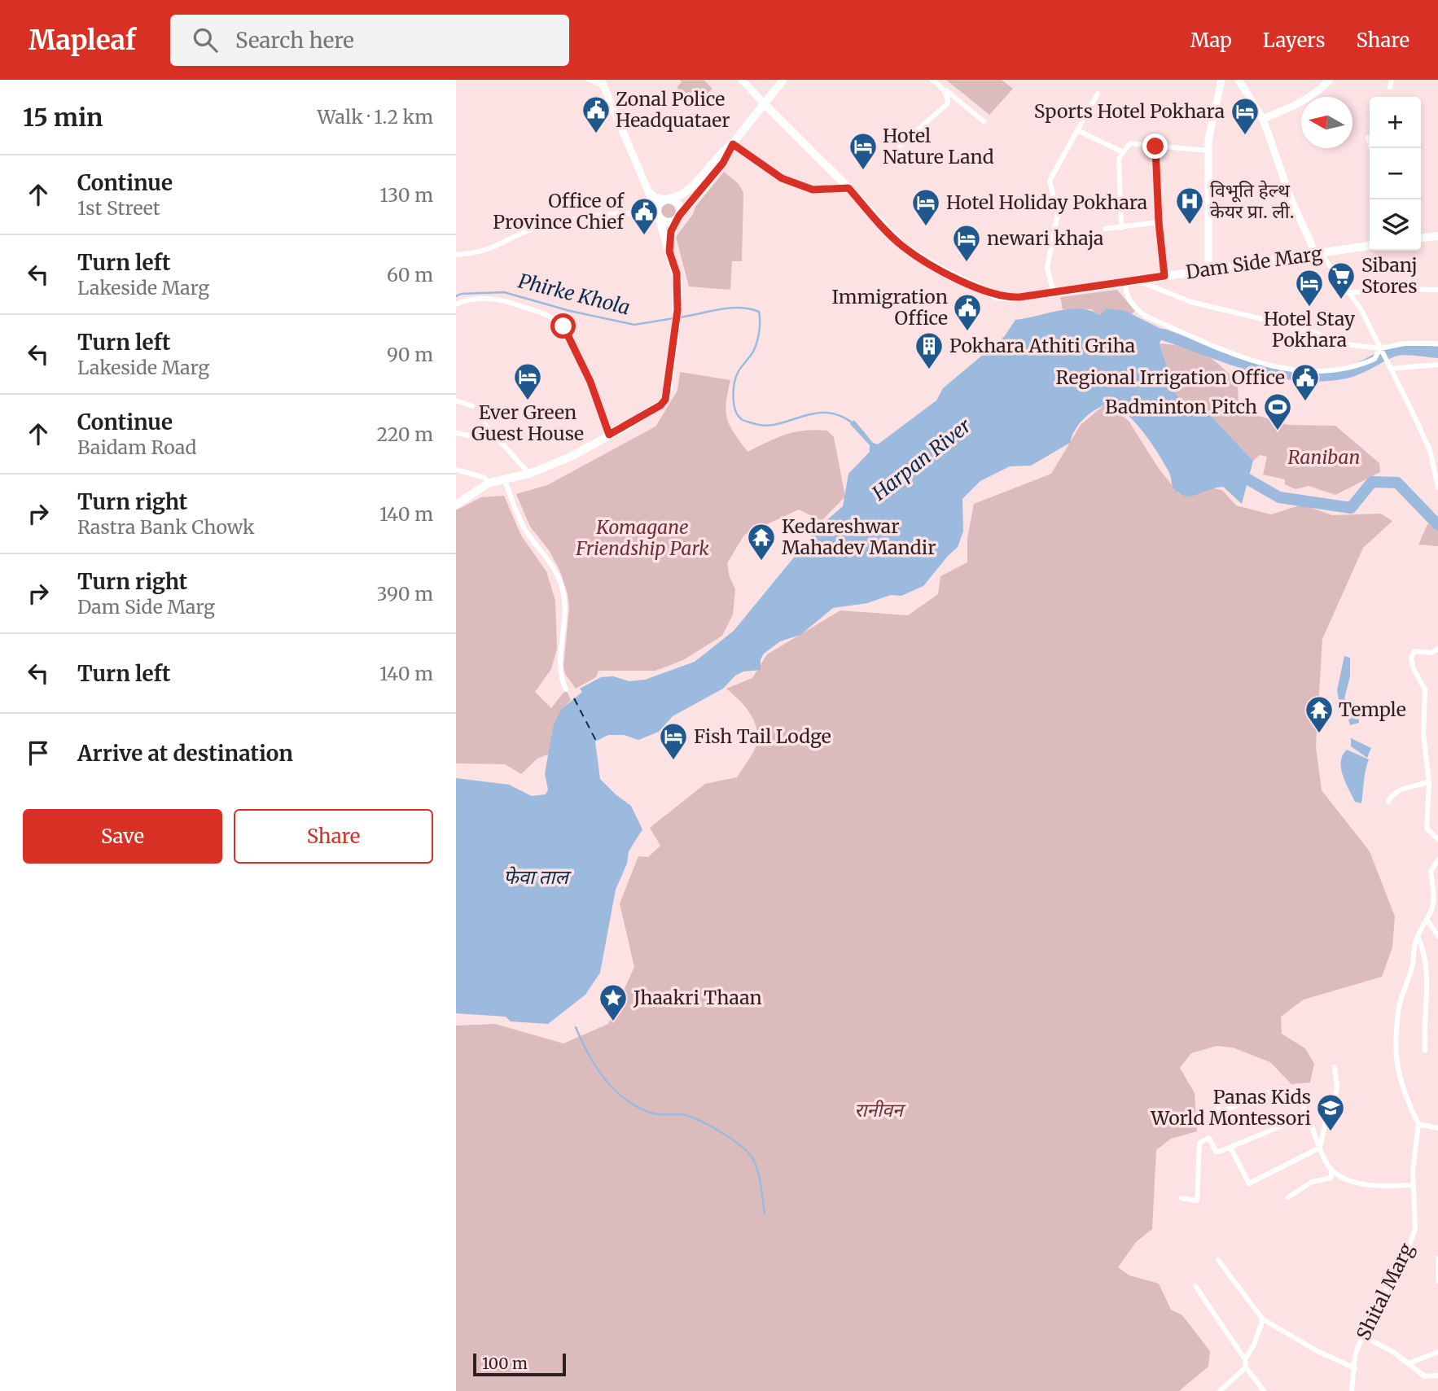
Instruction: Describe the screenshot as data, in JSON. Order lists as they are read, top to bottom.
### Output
{
  "streets": {
    "main road": ["Dam Side Marg"],
    "street": ["Shital Marg"]
  },
  "water": ["Phirke Khola", "Harpan River", "फेवा ताल"],
  "parks": ["Raniban", "Komagane Friendship Park", "रानीवन"],
  "places": {
    "public building": [
      "Zonal Police Headquataer",
      "Office of Province Chief",
      "Immigration Office",
      "Regional Irrigation Office"
    ],
    "hotel": [
      "Sports Hotel Pokhara",
      "Hotel Nature Land",
      "Hotel Holiday Pokhara",
      "newari khaja",
      "Hotel Stay Pokhara",
      "Ever Green Guest House",
      "Fish Tail Lodge"
    ],
    "hospital": ["विभूति हेल्थ केयर प्रा. ली."],
    "supermarket": ["Sibanj Stores"],
    "building": ["Pokhara Athiti Griha"],
    "sports": ["Badminton Pitch"],
    "temple": ["Kedareshwar Mahadev Mandir", "Temple"],
    "place": ["Jhaakri Thaan"],
    "school or university": ["Panas Kids World Montessori"]
  },
  "scale_bar": "100 m",
  "north": "left",
  "page": {
    "header": "Mapleaf",
    "search": "Search here",
    "nav": ["Map", "Layers", "Share"],
    "heading": ["15 min", "Walk · 1.2 km"],
    "map_buttons": ["+", "−"],
    "list": [
      ["Continue", "1st Street", "130 m"],
      ["Turn left", "Lakeside Marg", "60 m"],
      ["Turn left", "Lakeside Marg", "90 m"],
      ["Continue", "Baidam Road", "220 m"],
      ["Turn right", "Rastra Bank Chowk", "140 m"],
      ["Turn right", "Dam Side Marg", "390 m"],
      ["Turn left", "140 m"],
      "Arrive at destination"
    ],
    "buttons": ["Save", "Share"],
    "scale": "100 m"
  }
}
